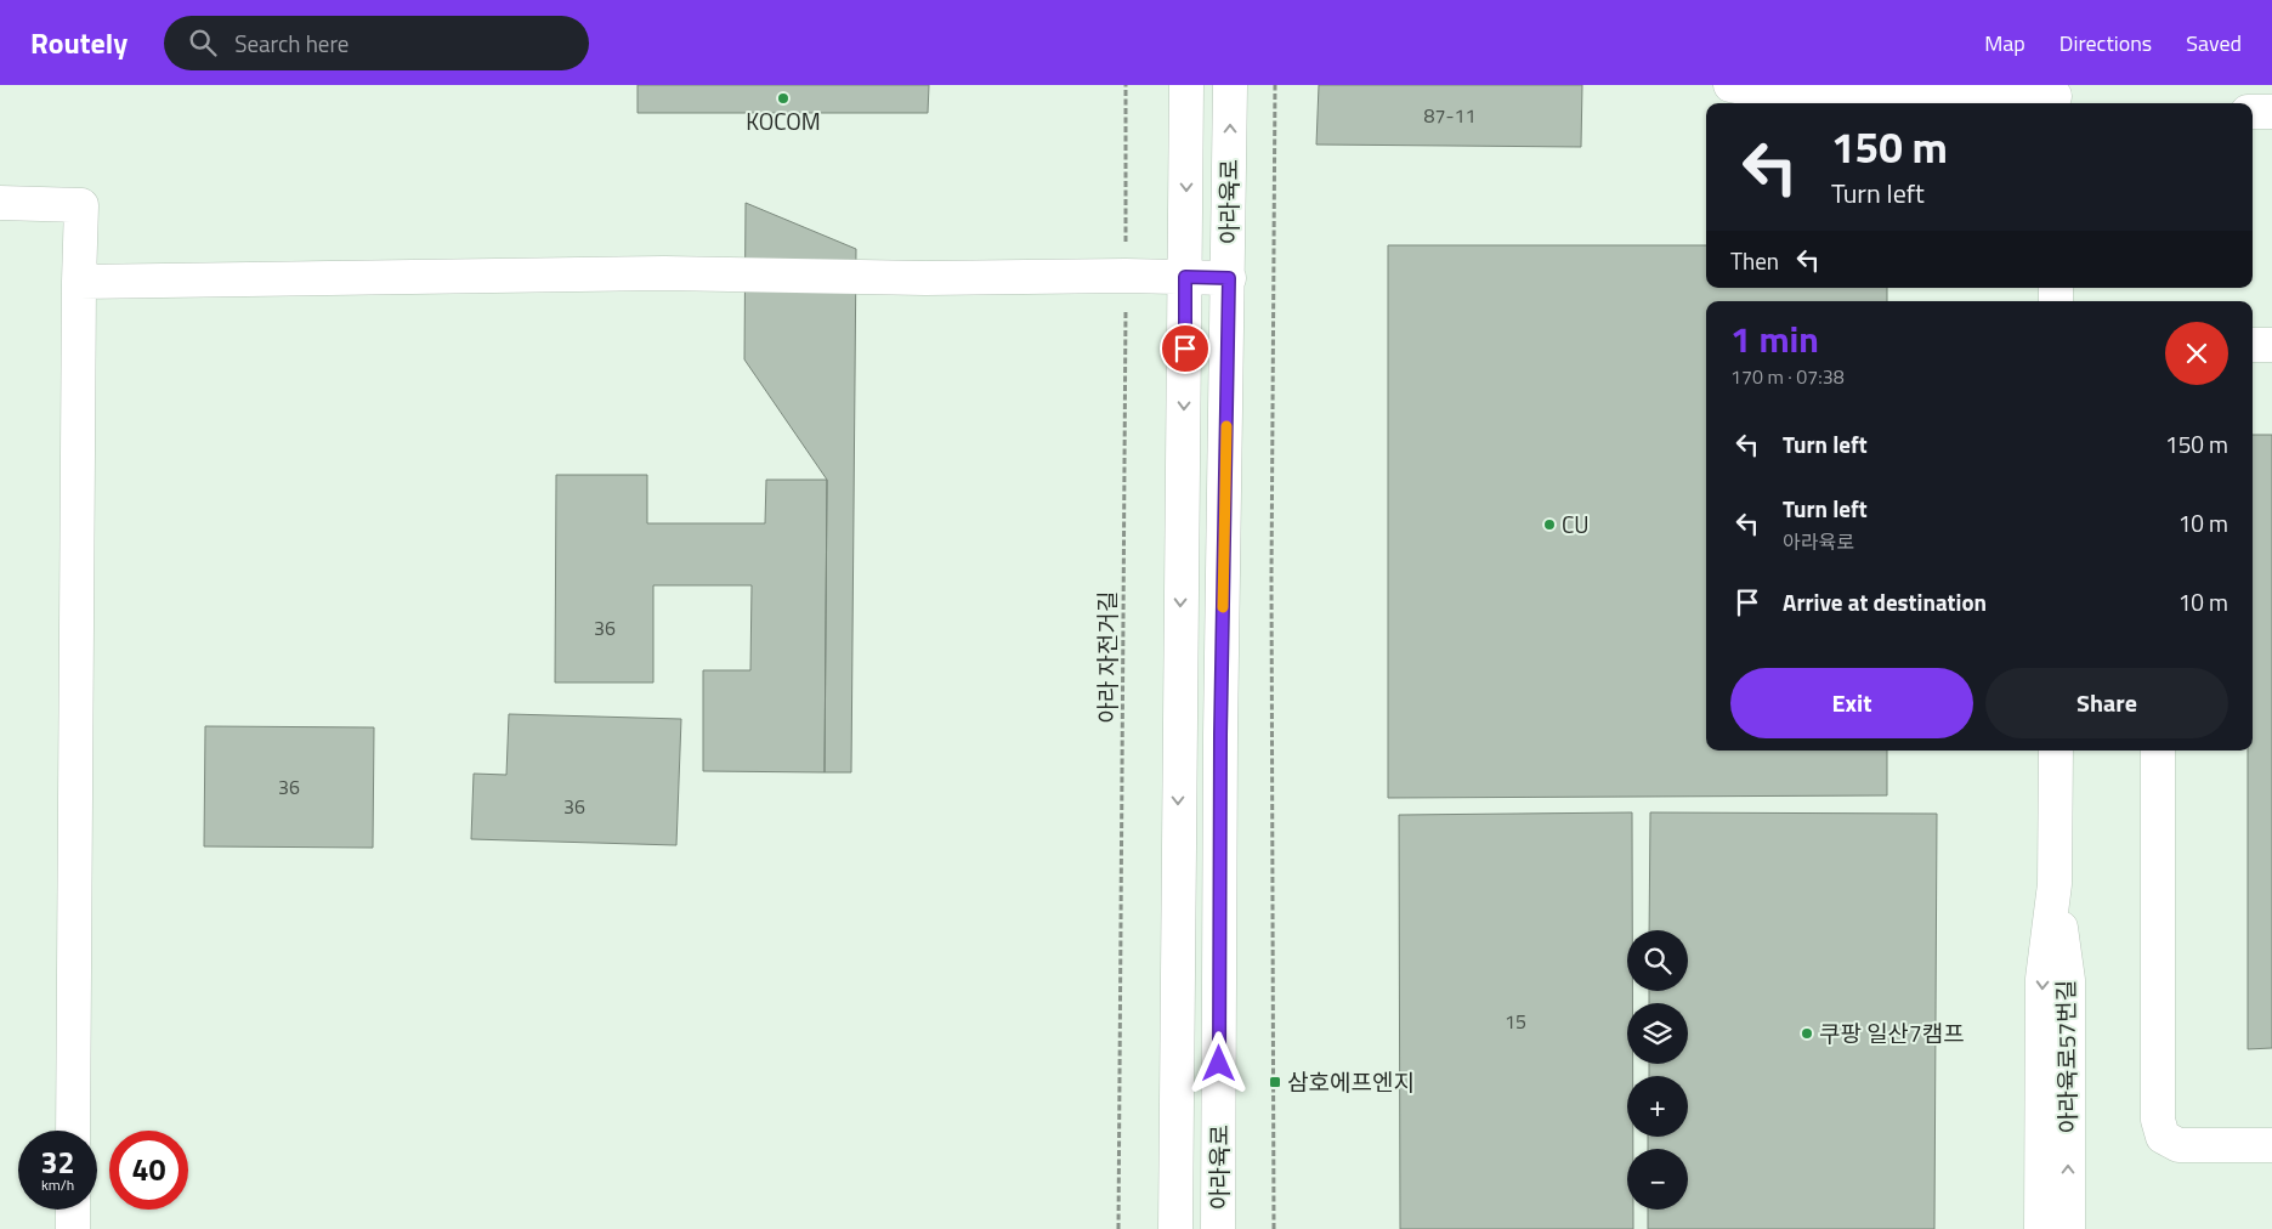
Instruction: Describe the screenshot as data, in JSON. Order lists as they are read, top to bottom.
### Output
{
  "streets": {
    "street": ["아라육로", "아라육로57번길"],
    "path": ["아라 자전거길"]
  },
  "places": {
    "other": ["KOCOM", "CU", "쿠팡 일산7캠프"],
    "transit": ["삼호에프엔지"]
  },
  "house_numbers": [
    "87-11",
    "36",
    "36",
    "36",
    "15"
  ],
  "page": {
    "header": "Routely",
    "search": "Search here",
    "nav": ["Map", "Directions", "Saved"],
    "turn": ["150 m", "Turn left"],
    "then": "Then",
    "heading": ["1 min", "170 m · 07:38"],
    "list": [
      {
        "name": "Turn left",
        "value": "150 m"
      },
      {
        "name": "Turn left",
        "note": "아라육로",
        "value": "10 m"
      },
      {
        "name": "Arrive at destination",
        "value": "10 m"
      }
    ],
    "buttons": ["Exit", "Share"],
    "map_buttons": ["+", "−"],
    "speed": "32 km/h",
    "limit": "40"
  }
}
